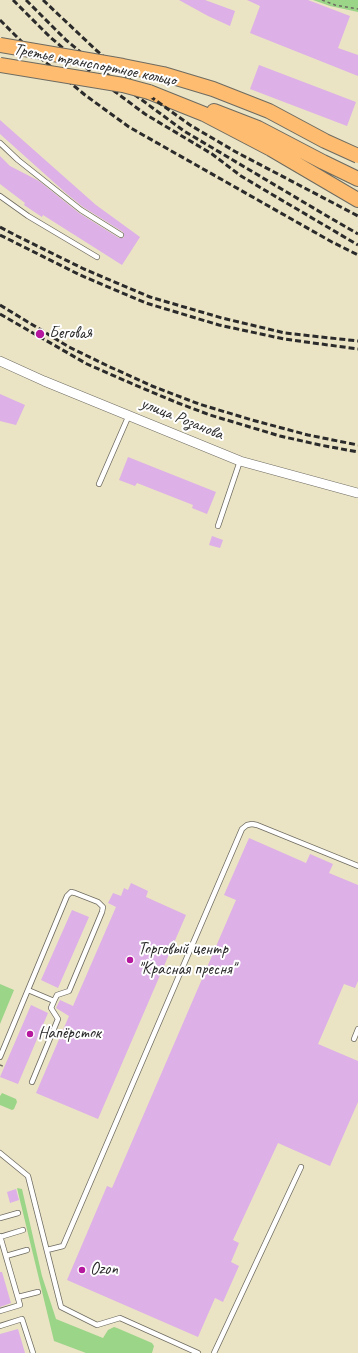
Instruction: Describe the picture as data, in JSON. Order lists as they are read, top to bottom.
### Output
{
  "streets": {
    "main road": ["Третье транспортное кольцо"],
    "street": ["улица Розанова"]
  },
  "places": [
    "Беговая",
    "Торговый центр \"Красная пресня\"",
    "Напёрсток",
    "Ozon"
  ]
}
